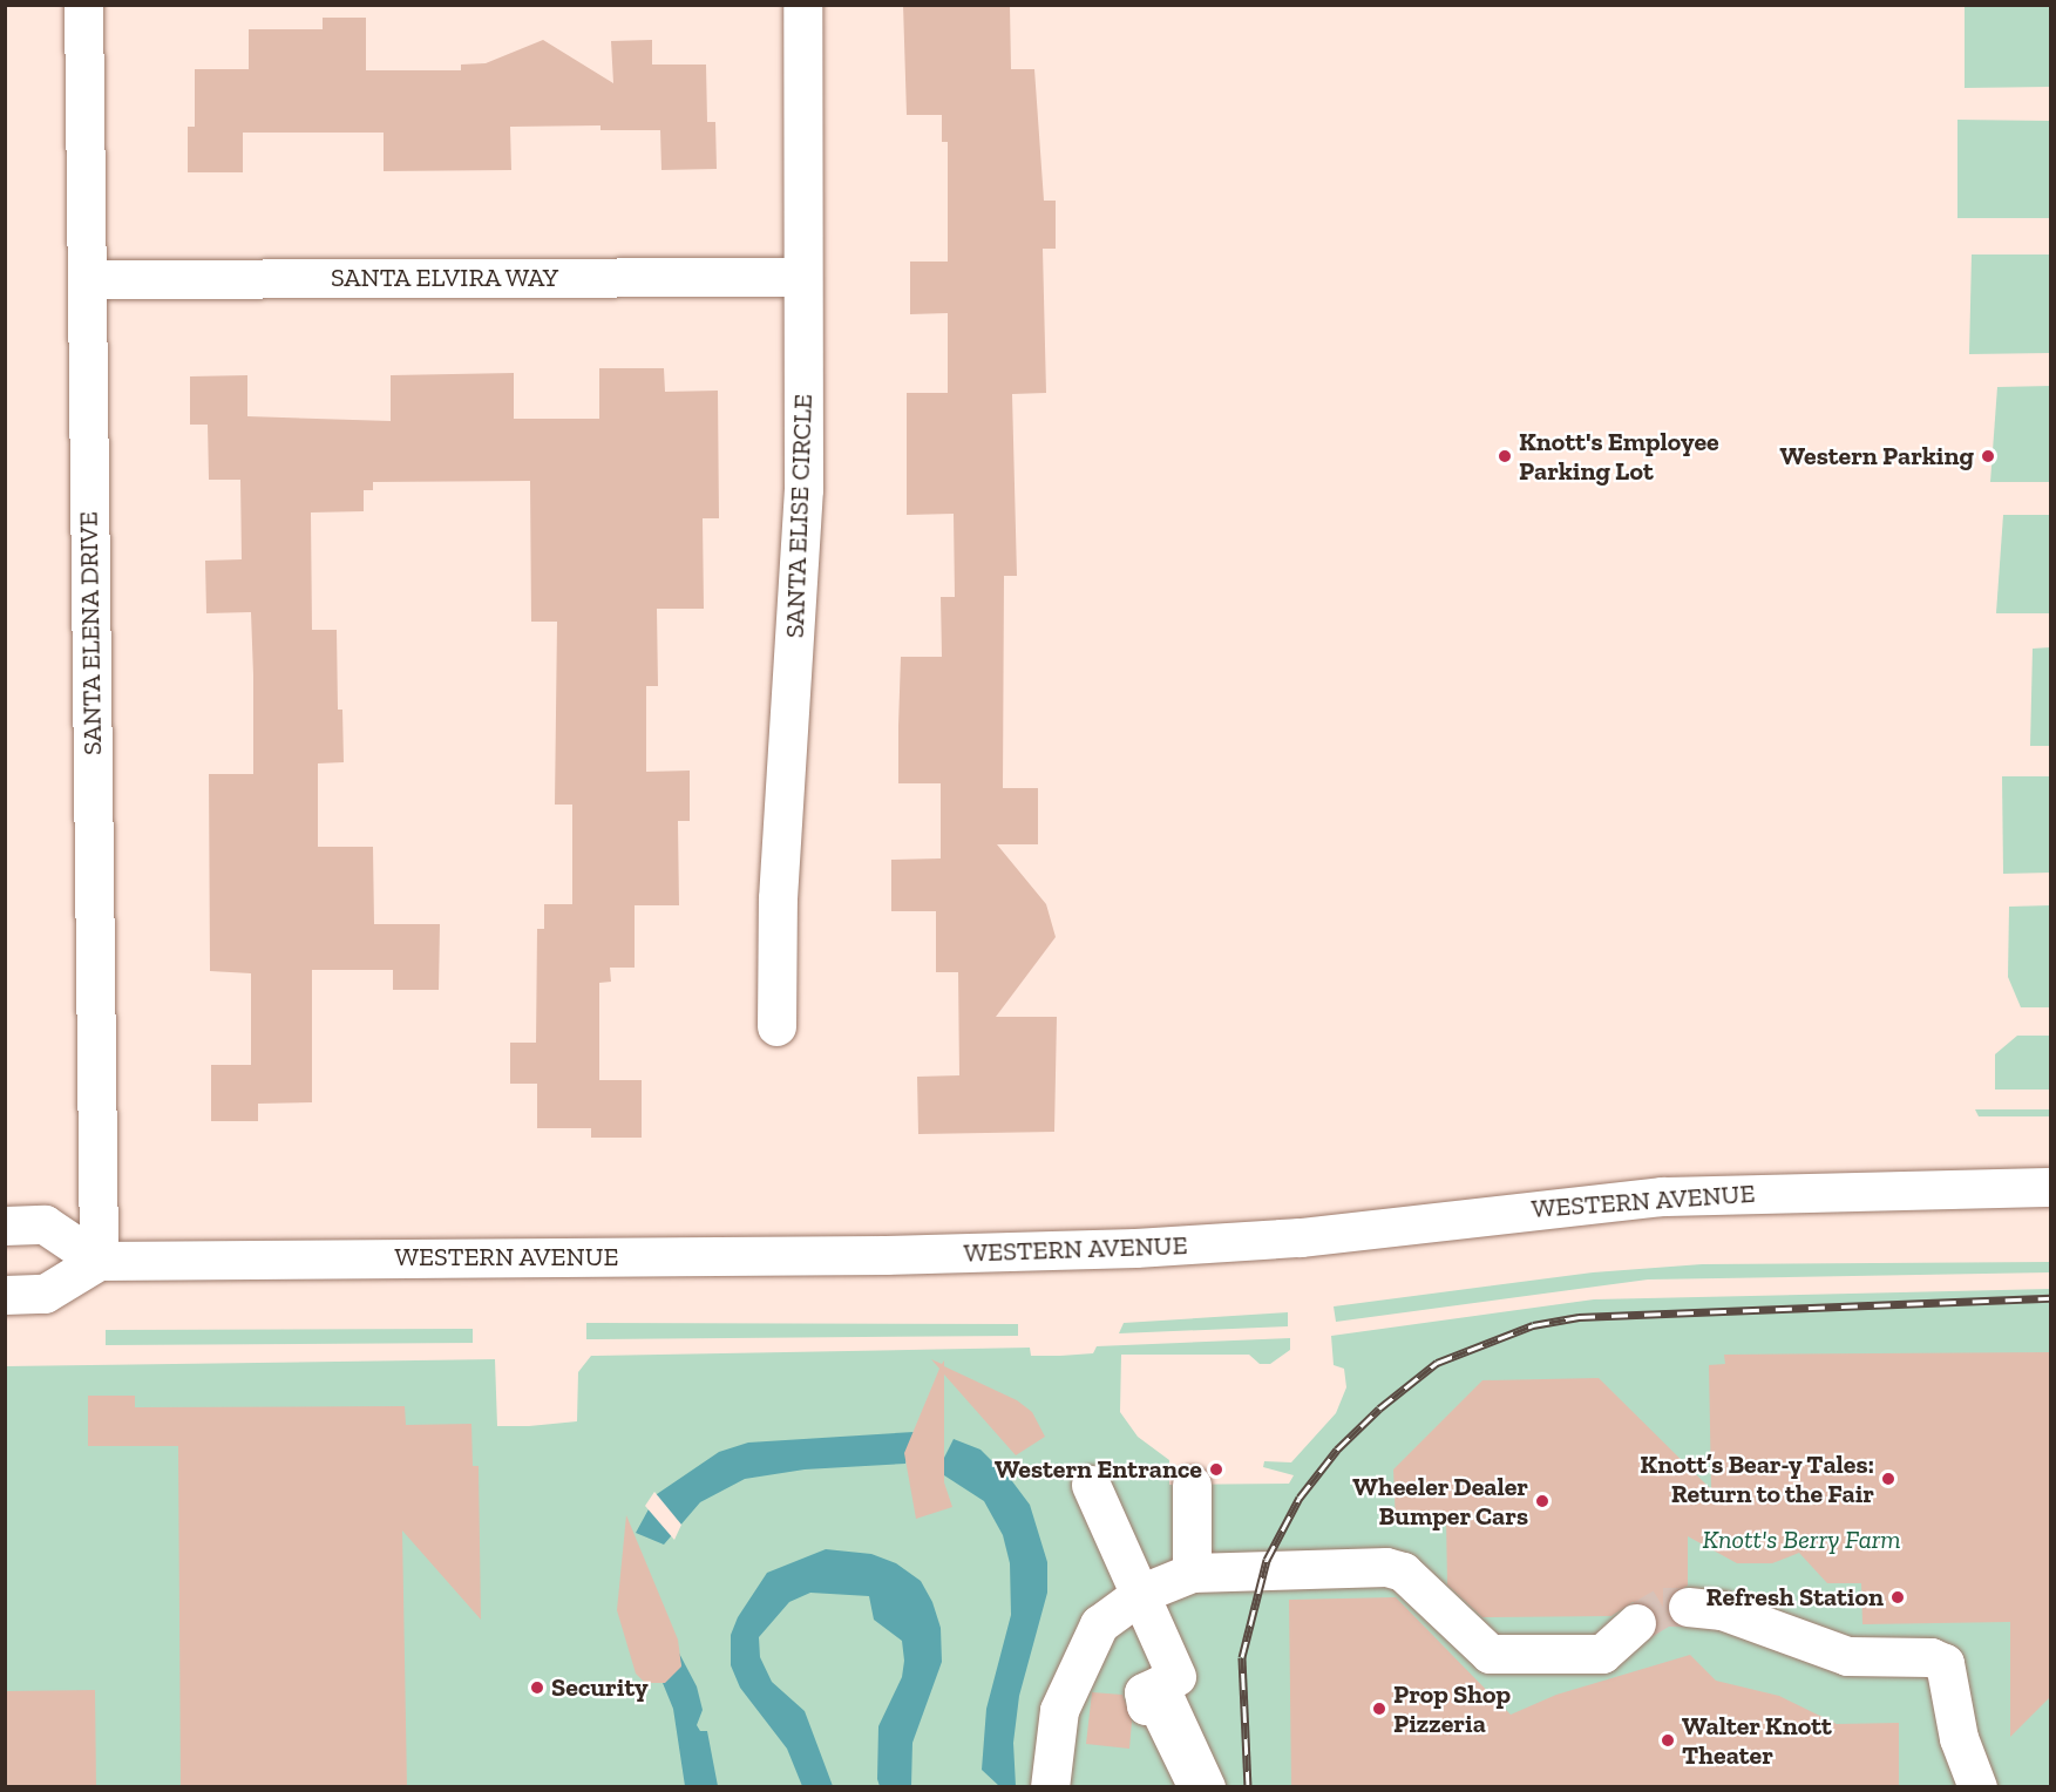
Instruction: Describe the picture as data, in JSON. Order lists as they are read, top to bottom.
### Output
{
  "streets": {
    "street": [
      "SANTA ELVIRA WAY",
      "SANTA ELISE CIRCLE",
      "SANTA ELENA DRIVE",
      "WESTERN AVENUE"
    ]
  },
  "crossings": [
    ["SANTA ELVIRA WAY", "SANTA ELISE CIRCLE"],
    ["SANTA ELVIRA WAY", "SANTA ELENA DRIVE"],
    ["SANTA ELENA DRIVE", "WESTERN AVENUE"]
  ],
  "parks": ["Knott's Berry Farm"],
  "places": [
    "Knott's Employee Parking Lot",
    "Western Parking",
    "Western Entrance",
    "Knott’s Bear-y Tales: Return to the Fair",
    "Wheeler Dealer Bumper Cars",
    "Refresh Station",
    "Security",
    "Prop Shop Pizzeria",
    "Walter Knott Theater"
  ]
}
